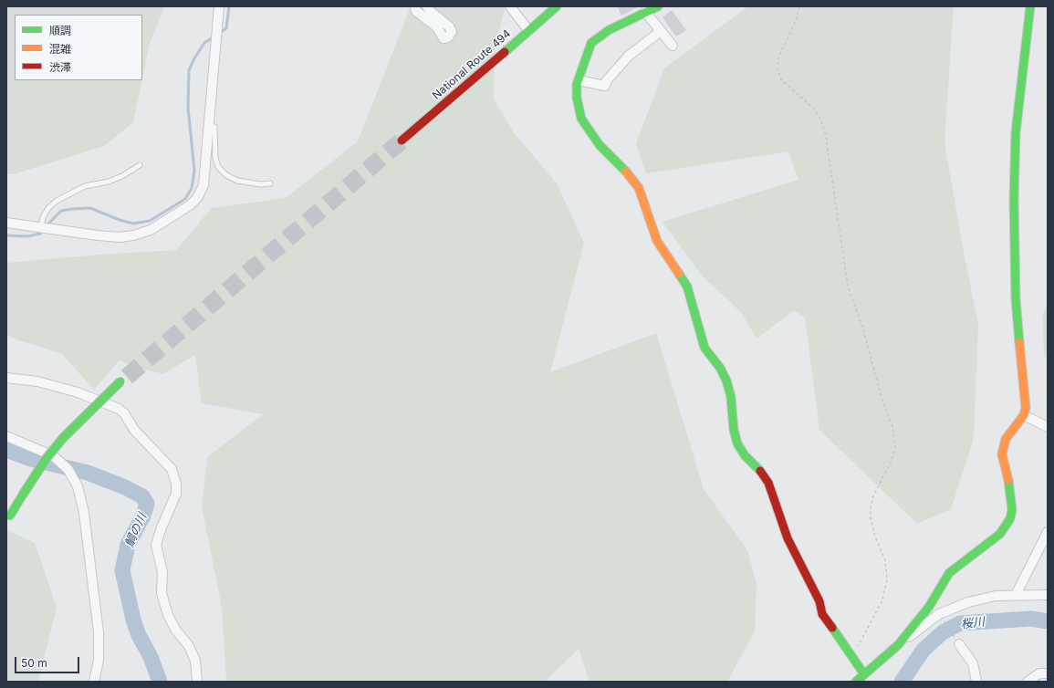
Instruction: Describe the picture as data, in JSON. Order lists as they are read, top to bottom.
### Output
{
  "streets": {
    "main road": ["National Route 494"]
  },
  "water": ["鯛の川", "桜川"],
  "legend": ["順調", "混雑", "渋滞"],
  "scale_bar": "50 m"
}
